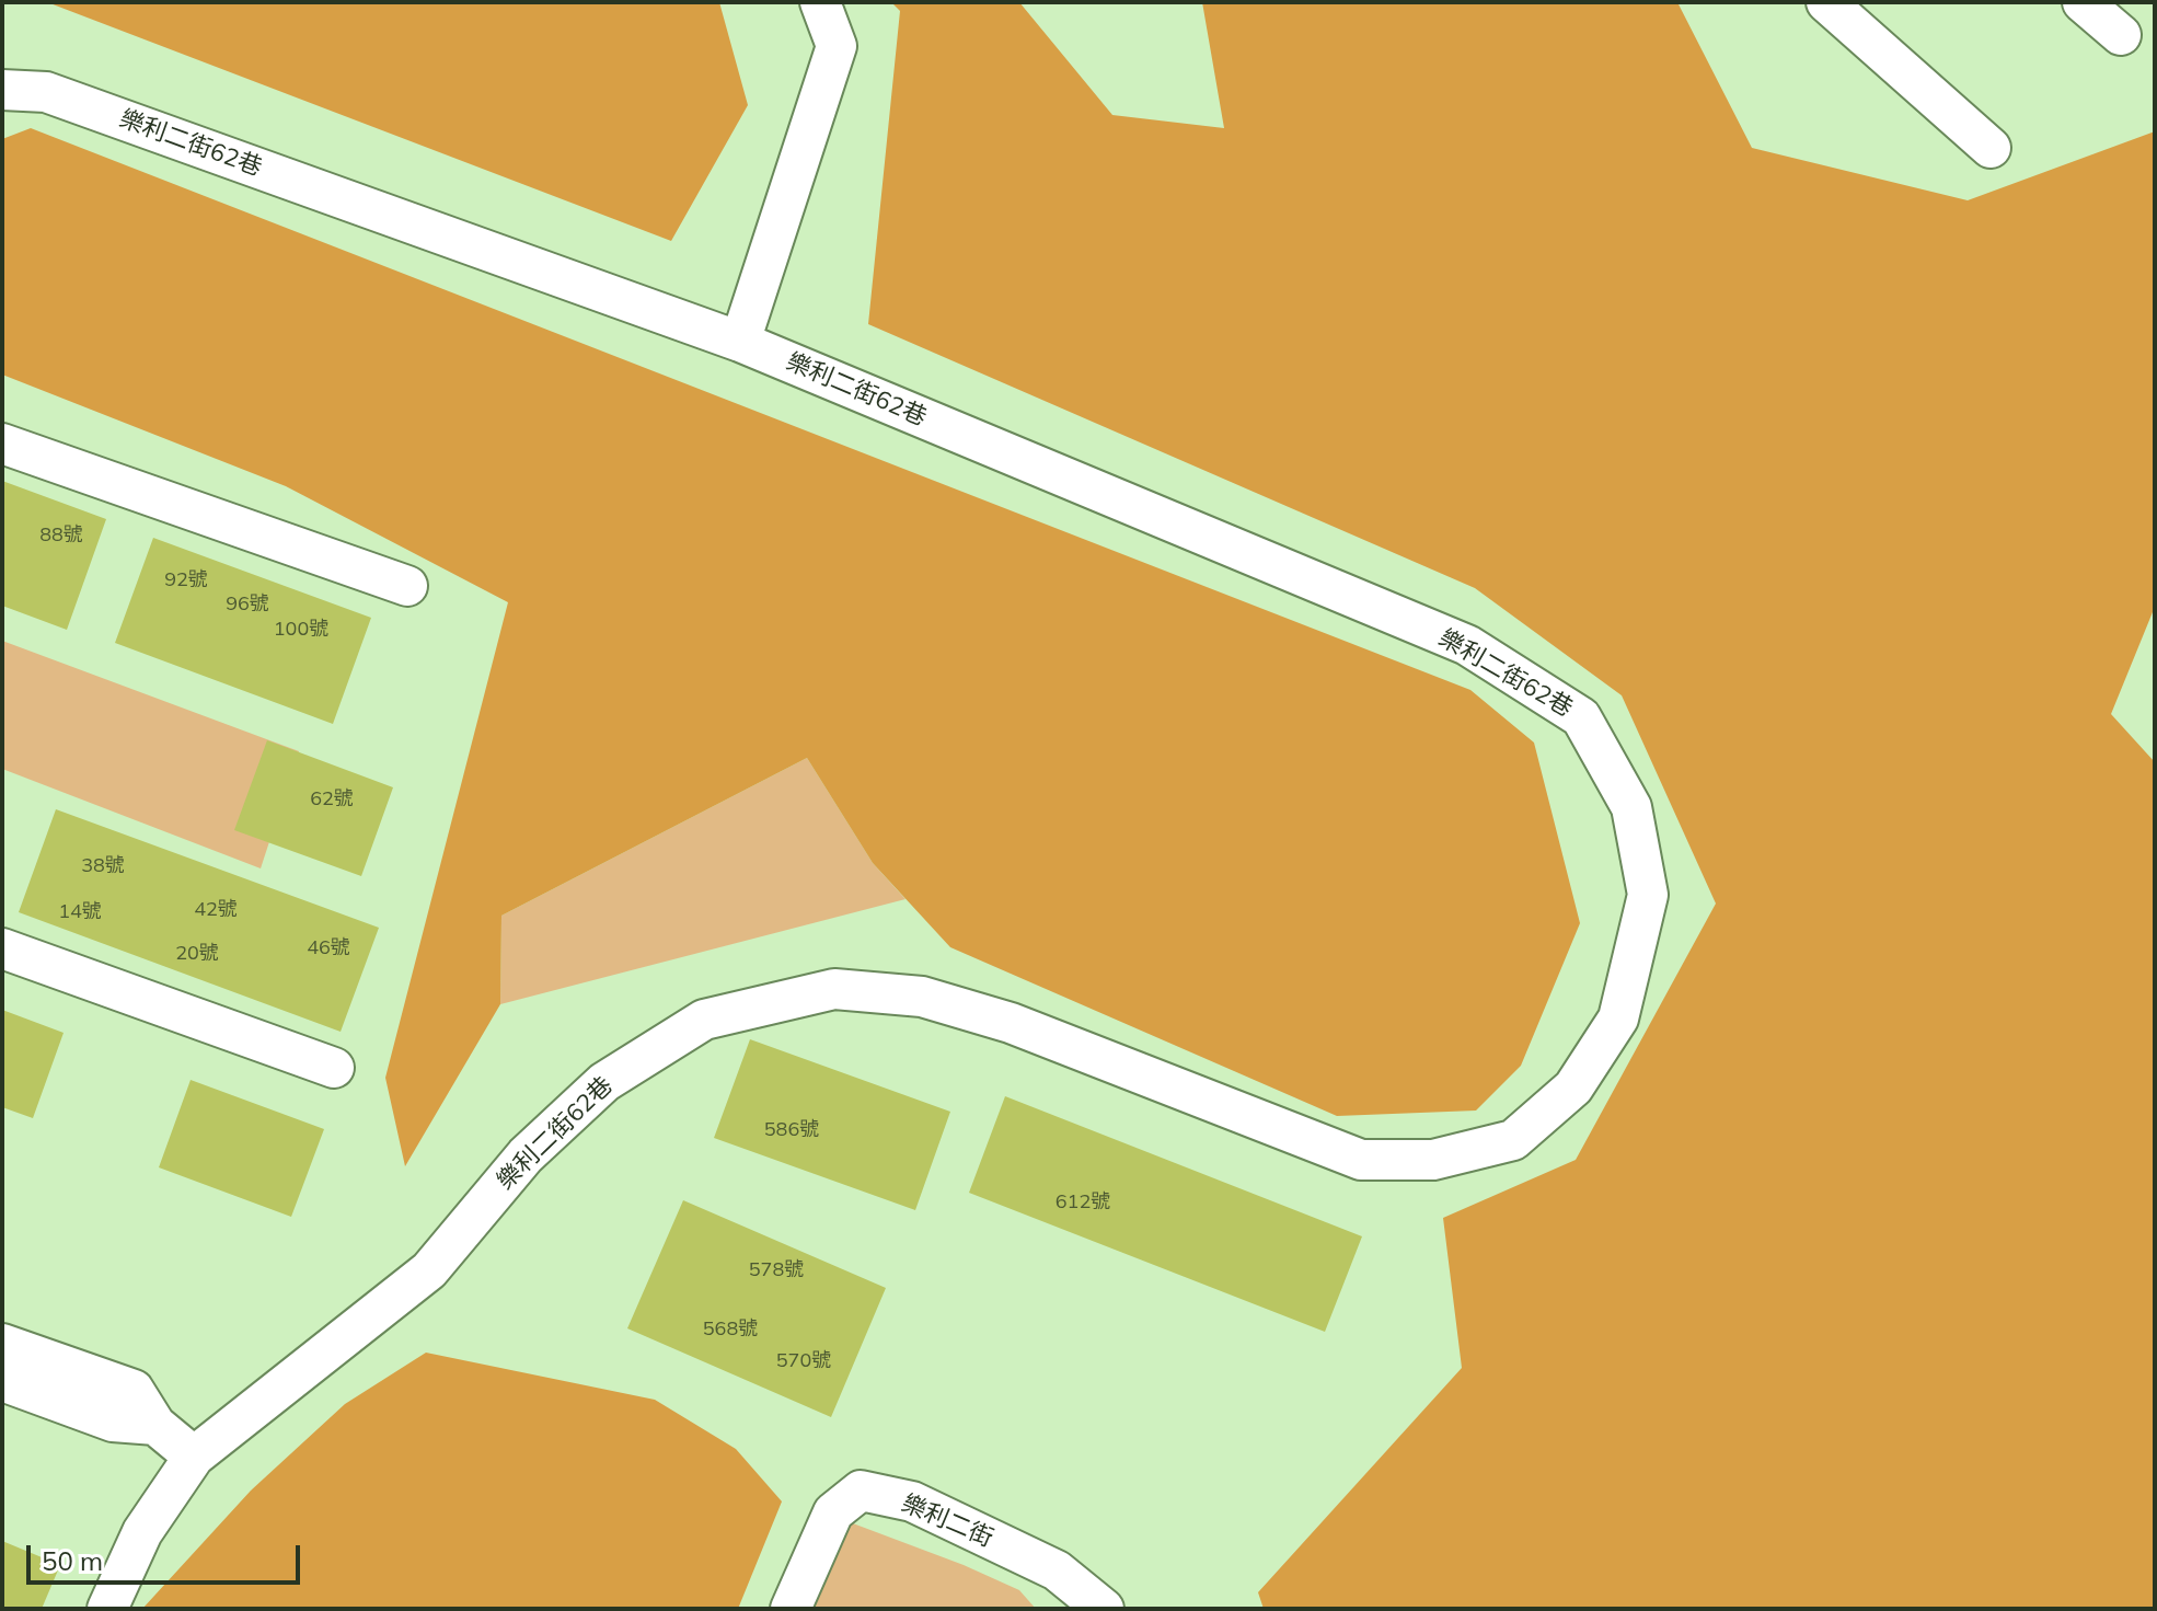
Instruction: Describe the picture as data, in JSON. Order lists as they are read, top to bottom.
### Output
{
  "streets": {
    "street": ["樂利二街62巷", "樂利二街"]
  },
  "house_numbers": [
    "88號",
    "92號",
    "96號",
    "100號",
    "62號",
    "38號",
    "42號",
    "14號",
    "46號",
    "20號",
    "586號",
    "612號",
    "578號",
    "568號",
    "570號"
  ],
  "scale_bar": "50 m"
}
